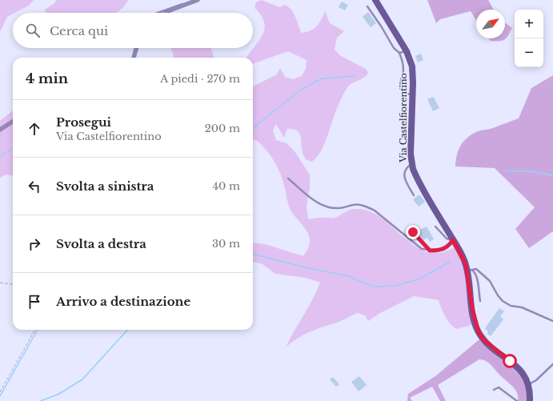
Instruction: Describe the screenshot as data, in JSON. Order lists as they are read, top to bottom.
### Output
{
  "streets": {
    "street": ["Via Castelfiorentino"]
  },
  "north": "top right",
  "page": {
    "map_buttons": ["+", "−"],
    "search": "Cerca qui",
    "heading": ["4 min", "A piedi · 270 m"],
    "list": [
      ["Prosegui", "Via Castelfiorentino", "200 m"],
      ["Svolta a sinistra", "40 m"],
      ["Svolta a destra", "30 m"],
      "Arrivo a destinazione"
    ]
  }
}
